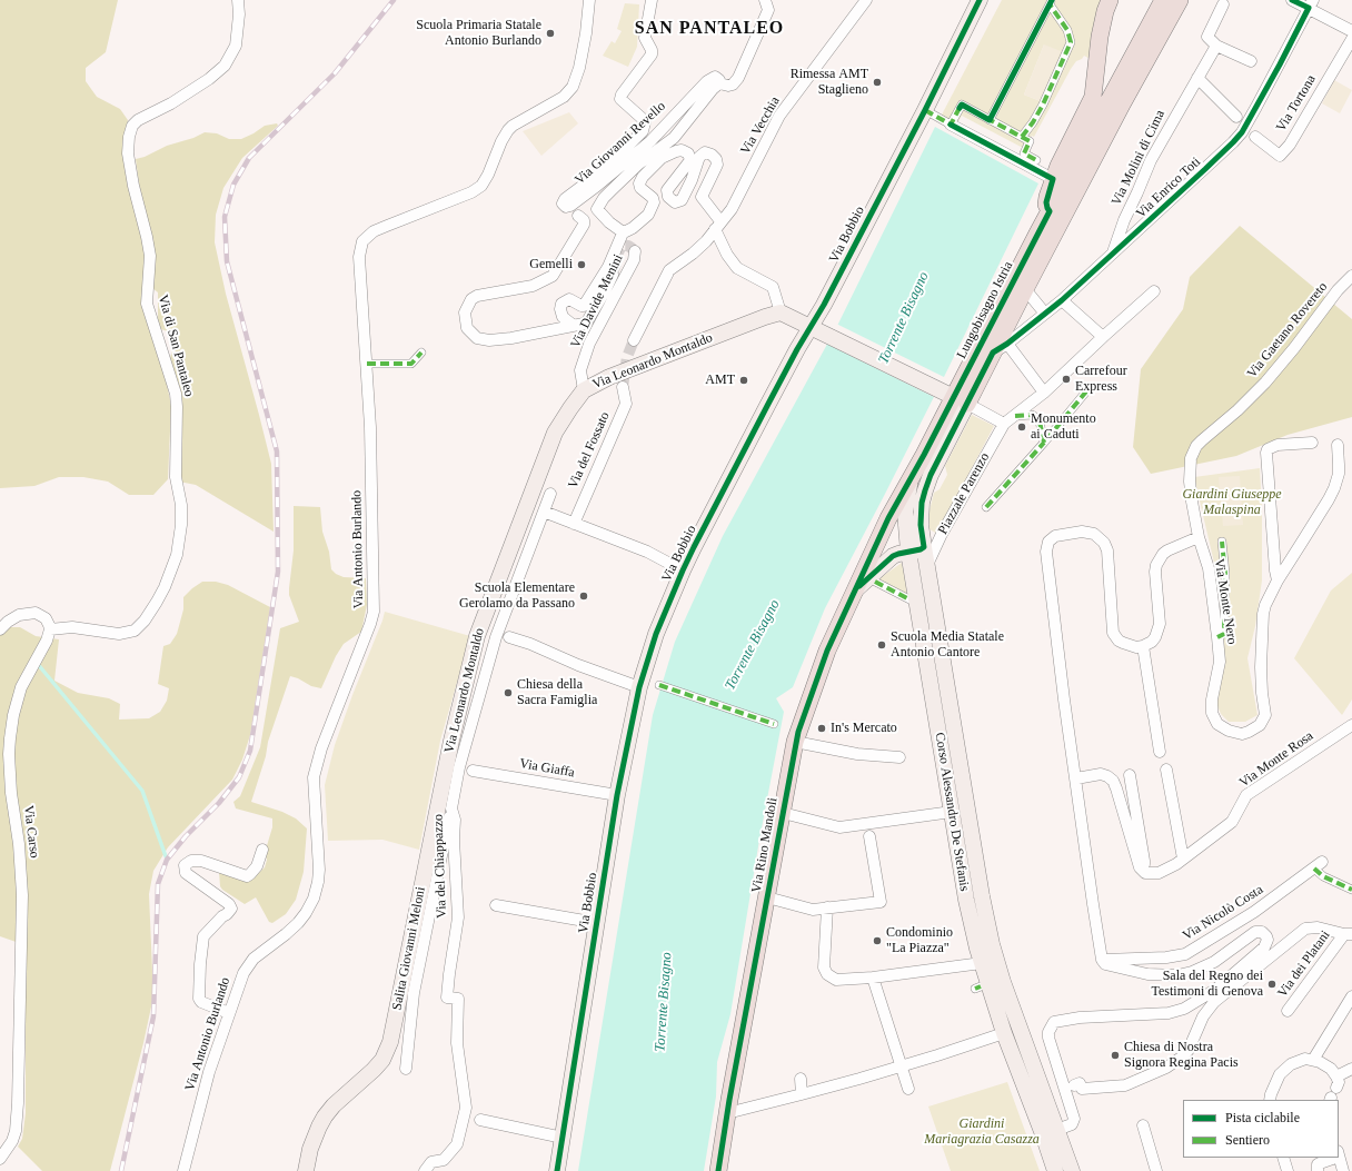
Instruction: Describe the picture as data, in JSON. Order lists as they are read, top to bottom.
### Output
{
  "streets": {
    "main road": [
      "Via Bobbio",
      "Lungobisagno Istria",
      "Via Leonardo Montaldo",
      "Corso Alessandro De Stefanis",
      "Via Rino Mandoli"
    ],
    "street": [
      "Via Tortona",
      "Via Vecchia",
      "Via Giovanni Revello",
      "Via Molini di Cima",
      "Via Enrico Toti",
      "Via Davide Menini",
      "Via Gaetano Rovereto",
      "Via di San Pantaleo",
      "Via del Fossato",
      "Piazzale Parenzo",
      "Via Antonio Burlando",
      "Via Monte Nero",
      "Via Monte Rosa",
      "Via Giaffa",
      "Via Carso",
      "Via del Chiappazzo",
      "Via Nicolò Costa",
      "Salita Giovanni Meloni",
      "Via dei Platani"
    ]
  },
  "crossings": [
    ["Via Giovanni Revello", "Via Davide Menini"],
    ["Via Molini di Cima", "Via Enrico Toti"],
    ["Via Enrico Toti", "Lungobisagno Istria"],
    ["Via Bobbio", "Via Giaffa"],
    ["Via Davide Menini", "Via Leonardo Montaldo"],
    ["Lungobisagno Istria", "Corso Alessandro De Stefanis"],
    ["Lungobisagno Istria", "Via Rino Mandoli"],
    ["Via Gaetano Rovereto", "Via Monte Nero"],
    ["Via di San Pantaleo", "Via Carso"],
    ["Piazzale Parenzo", "Corso Alessandro De Stefanis"],
    ["Corso Alessandro De Stefanis", "Via Rino Mandoli"],
    ["Via del Chiappazzo", "Salita Giovanni Meloni"]
  ],
  "districts": ["SAN PANTALEO"],
  "water": ["Torrente Bisagno"],
  "parks": ["Giardini Giuseppe Malaspina", "Giardini Mariagrazia Casazza"],
  "places": [
    "Scuola Primaria Statale Antonio Burlando",
    "Rimessa AMT Staglieno",
    "Gemelli",
    "Carrefour Express",
    "AMT",
    "Monumento ai Caduti",
    "Scuola Elementare Gerolamo da Passano",
    "Scuola Media Statale Antonio Cantore",
    "Chiesa della Sacra Famiglia",
    "In's Mercato",
    "Condominio \"La Piazza\"",
    "Sala del Regno dei Testimoni di Genova",
    "Chiesa di Nostra Signora Regina Pacis"
  ],
  "legend": ["Pista ciclabile", "Sentiero"]
}
